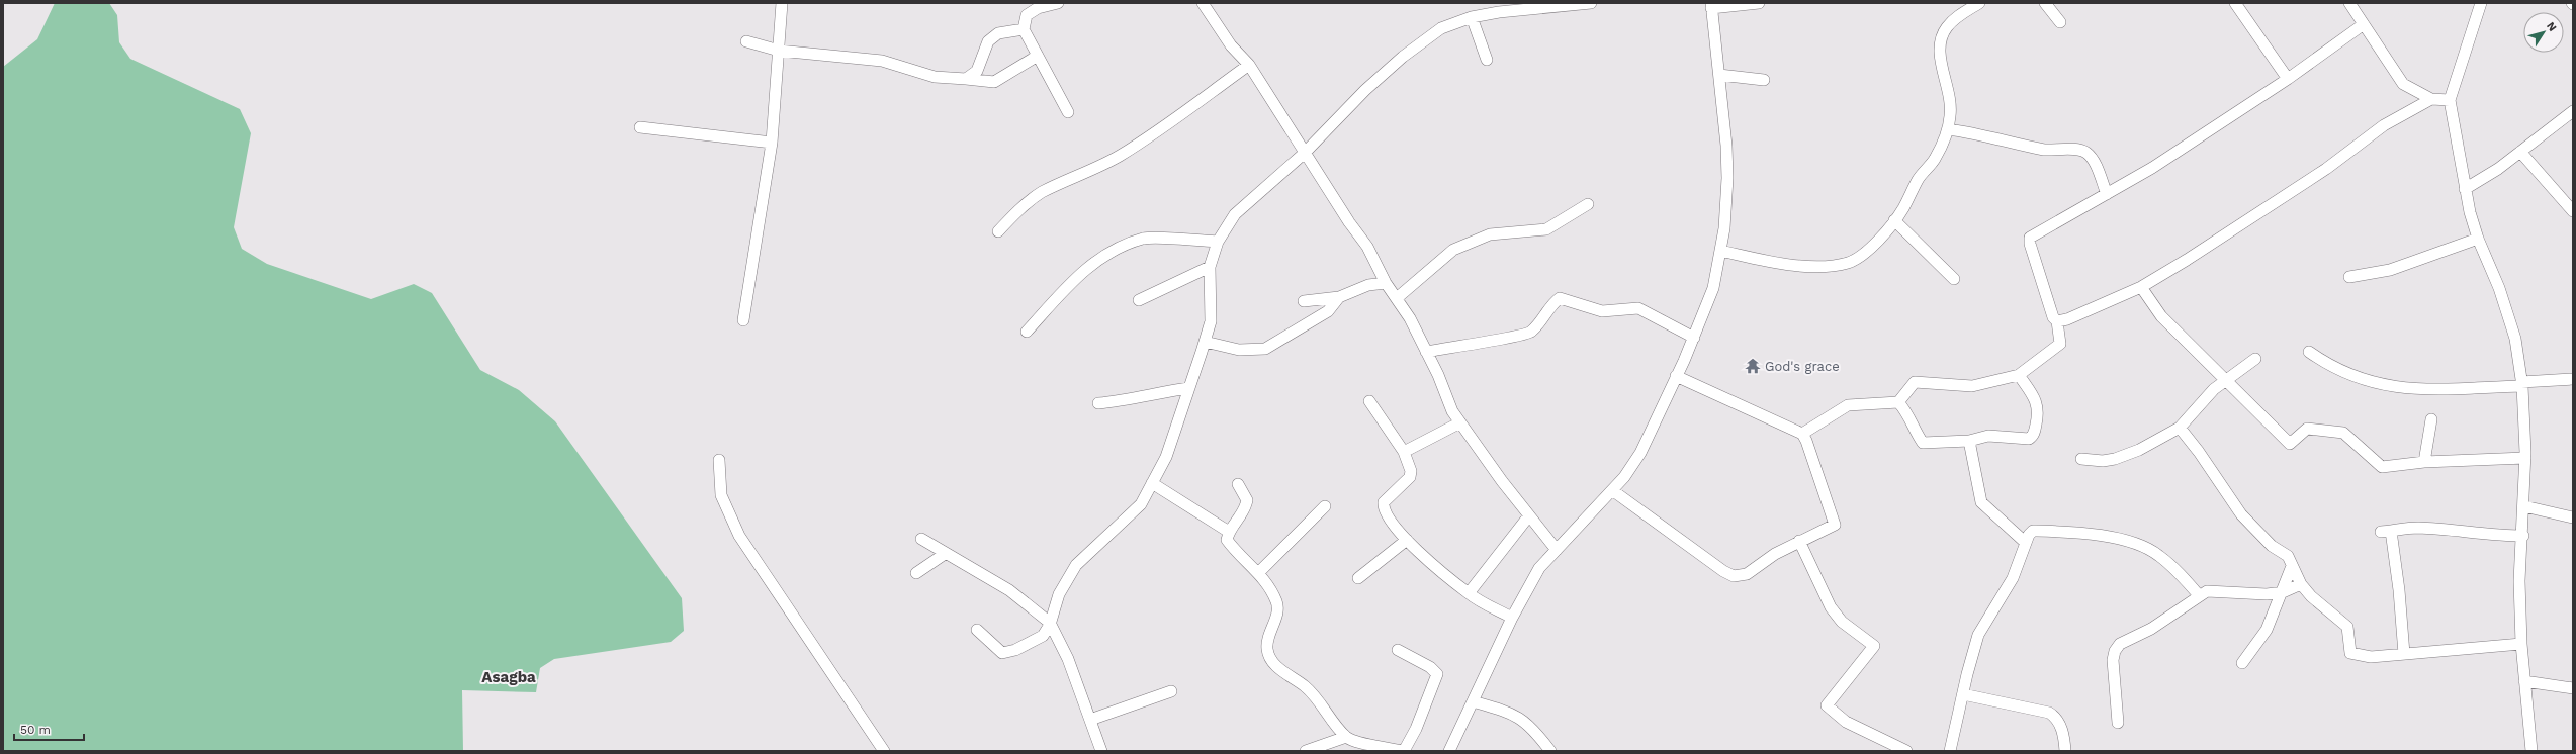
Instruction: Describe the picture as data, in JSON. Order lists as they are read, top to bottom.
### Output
{
  "districts": ["Asagba"],
  "places": {
    "temple": ["God's grace"]
  },
  "scale_bar": "50 m",
  "north": "top right"
}
